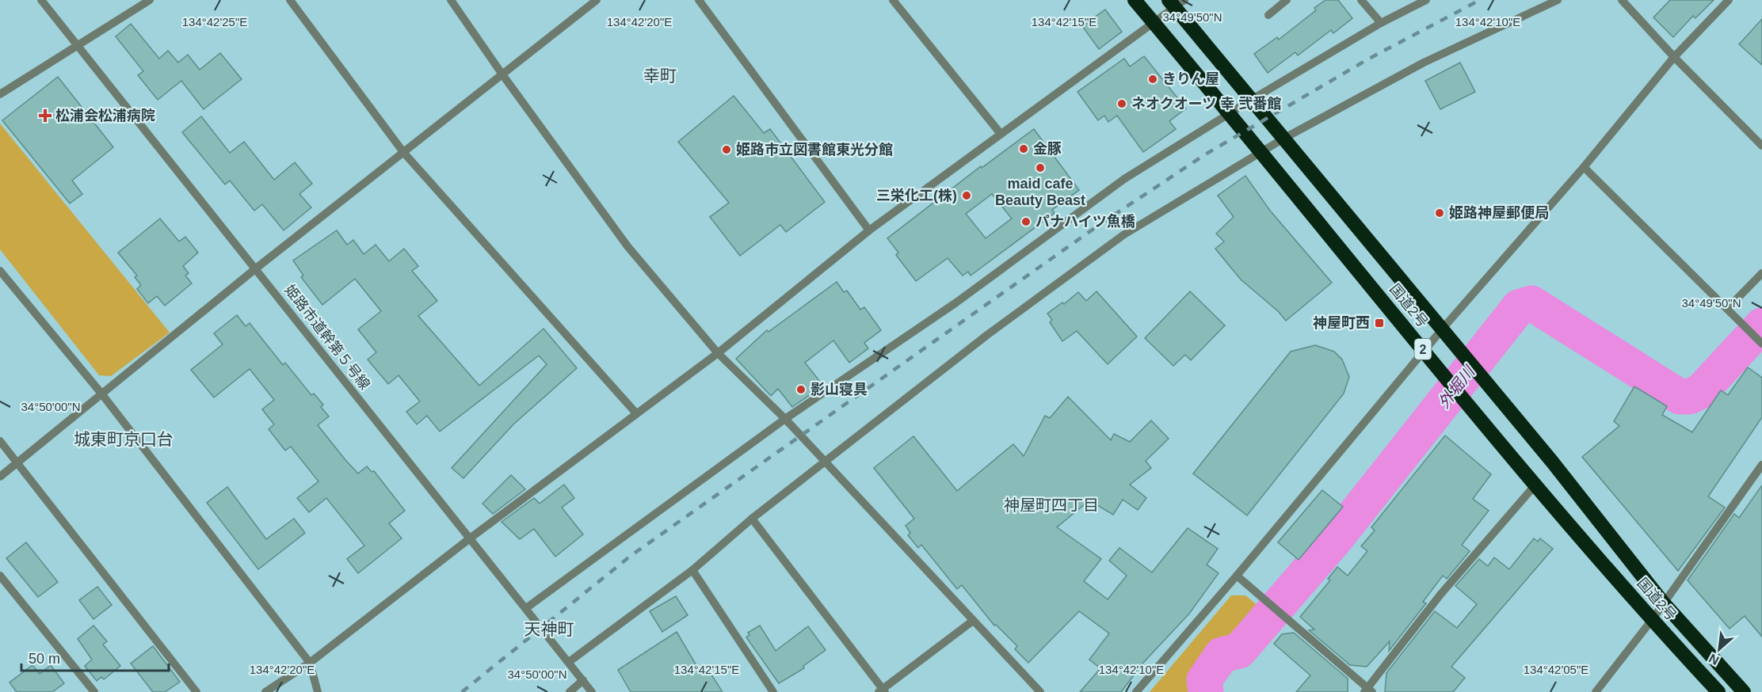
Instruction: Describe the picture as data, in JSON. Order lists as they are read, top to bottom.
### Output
{
  "streets": {
    "highway": ["国道2号", "2"],
    "street": ["姫路市道幹第５号線"]
  },
  "districts": [
    "幸町",
    "城東町京口台",
    "神屋町四丁目",
    "天神町"
  ],
  "water": ["外堀川"],
  "places": {
    "other": [
      "きりん屋",
      "ネオクオーツ 幸 弐番館",
      "金豚",
      "姫路市立図書館東光分館",
      "maid cafe Beauty Beast",
      "三栄化工(株)",
      "姫路神屋郵便局",
      "パナハイツ魚橋",
      "影山寝具"
    ],
    "health": ["松浦会松浦病院"],
    "transit": ["神屋町西"]
  },
  "scale_bar": "50 m",
  "north": "bottom left",
  "coordinates": [
    "34°49'50\"N",
    "134°42'25\"E",
    "134°42'20\"E",
    "134°42'15\"E",
    "134°42'10\"E",
    "34°50'00\"N",
    "134°42'05\"E"
  ]
}
